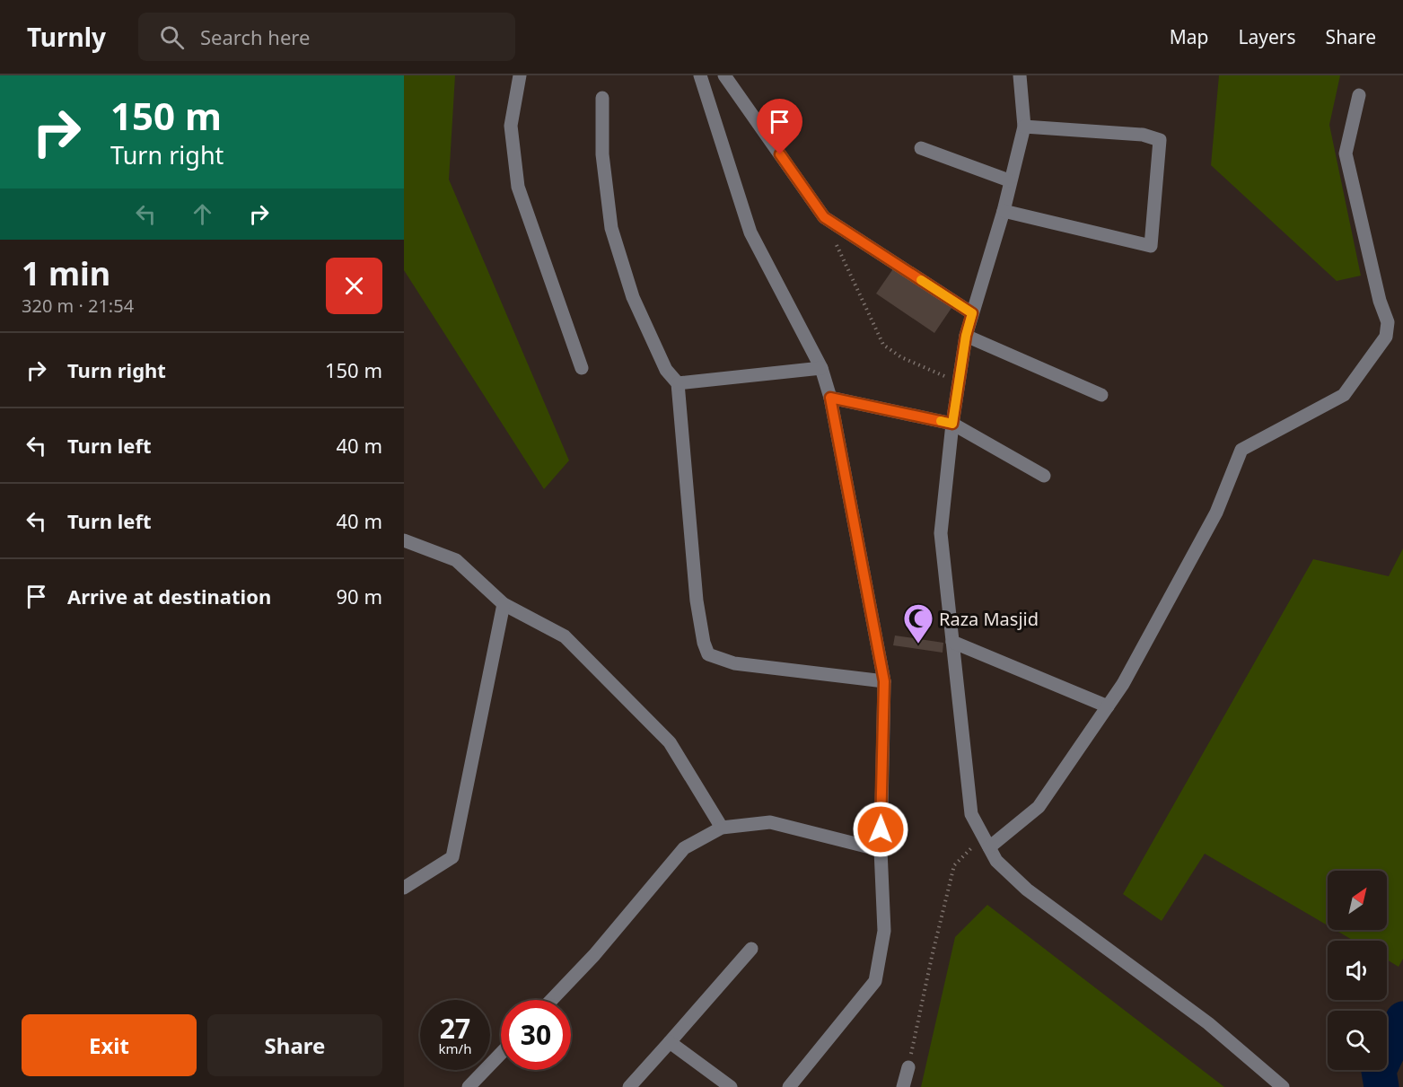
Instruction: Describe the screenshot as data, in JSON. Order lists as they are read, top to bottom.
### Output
{
  "places": {
    "mosque": ["Raza Masjid"]
  },
  "north": "top right",
  "page": {
    "header": "Turnly",
    "search": "Search here",
    "nav": ["Map", "Layers", "Share"],
    "turn": ["150 m", "Turn right"],
    "heading": ["1 min", "320 m · 21:54"],
    "list": [
      {
        "name": "Turn right",
        "value": "150 m"
      },
      {
        "name": "Turn left",
        "value": "40 m"
      },
      {
        "name": "Turn left",
        "value": "40 m"
      },
      {
        "name": "Arrive at destination",
        "value": "90 m"
      }
    ],
    "speed": "27 km/h",
    "limit": "30",
    "buttons": ["Exit", "Share"]
  }
}
